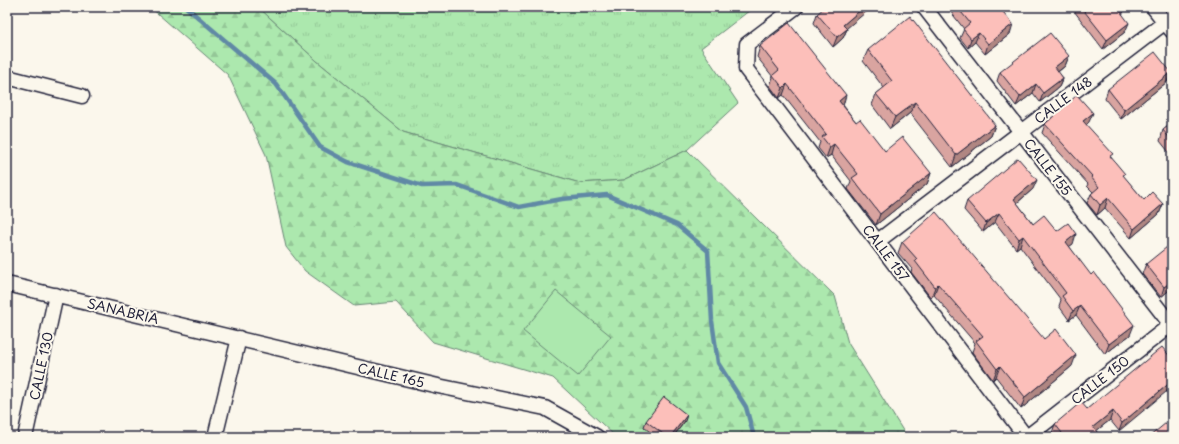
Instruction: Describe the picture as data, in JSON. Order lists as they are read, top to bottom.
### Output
{
  "streets": {
    "street": [
      "CALLE 148",
      "CALLE 155",
      "CALLE 157",
      "SANABRIA",
      "CALLE 130",
      "CALLE 165",
      "CALLE 150"
    ]
  },
  "crossings": [
    ["CALLE 148", "CALLE 155"],
    ["CALLE 148", "CALLE 157"],
    ["CALLE 155", "CALLE 150"],
    ["CALLE 157", "CALLE 150"],
    ["SANABRIA", "CALLE 130"],
    ["SANABRIA", "CALLE 165"]
  ]
}
